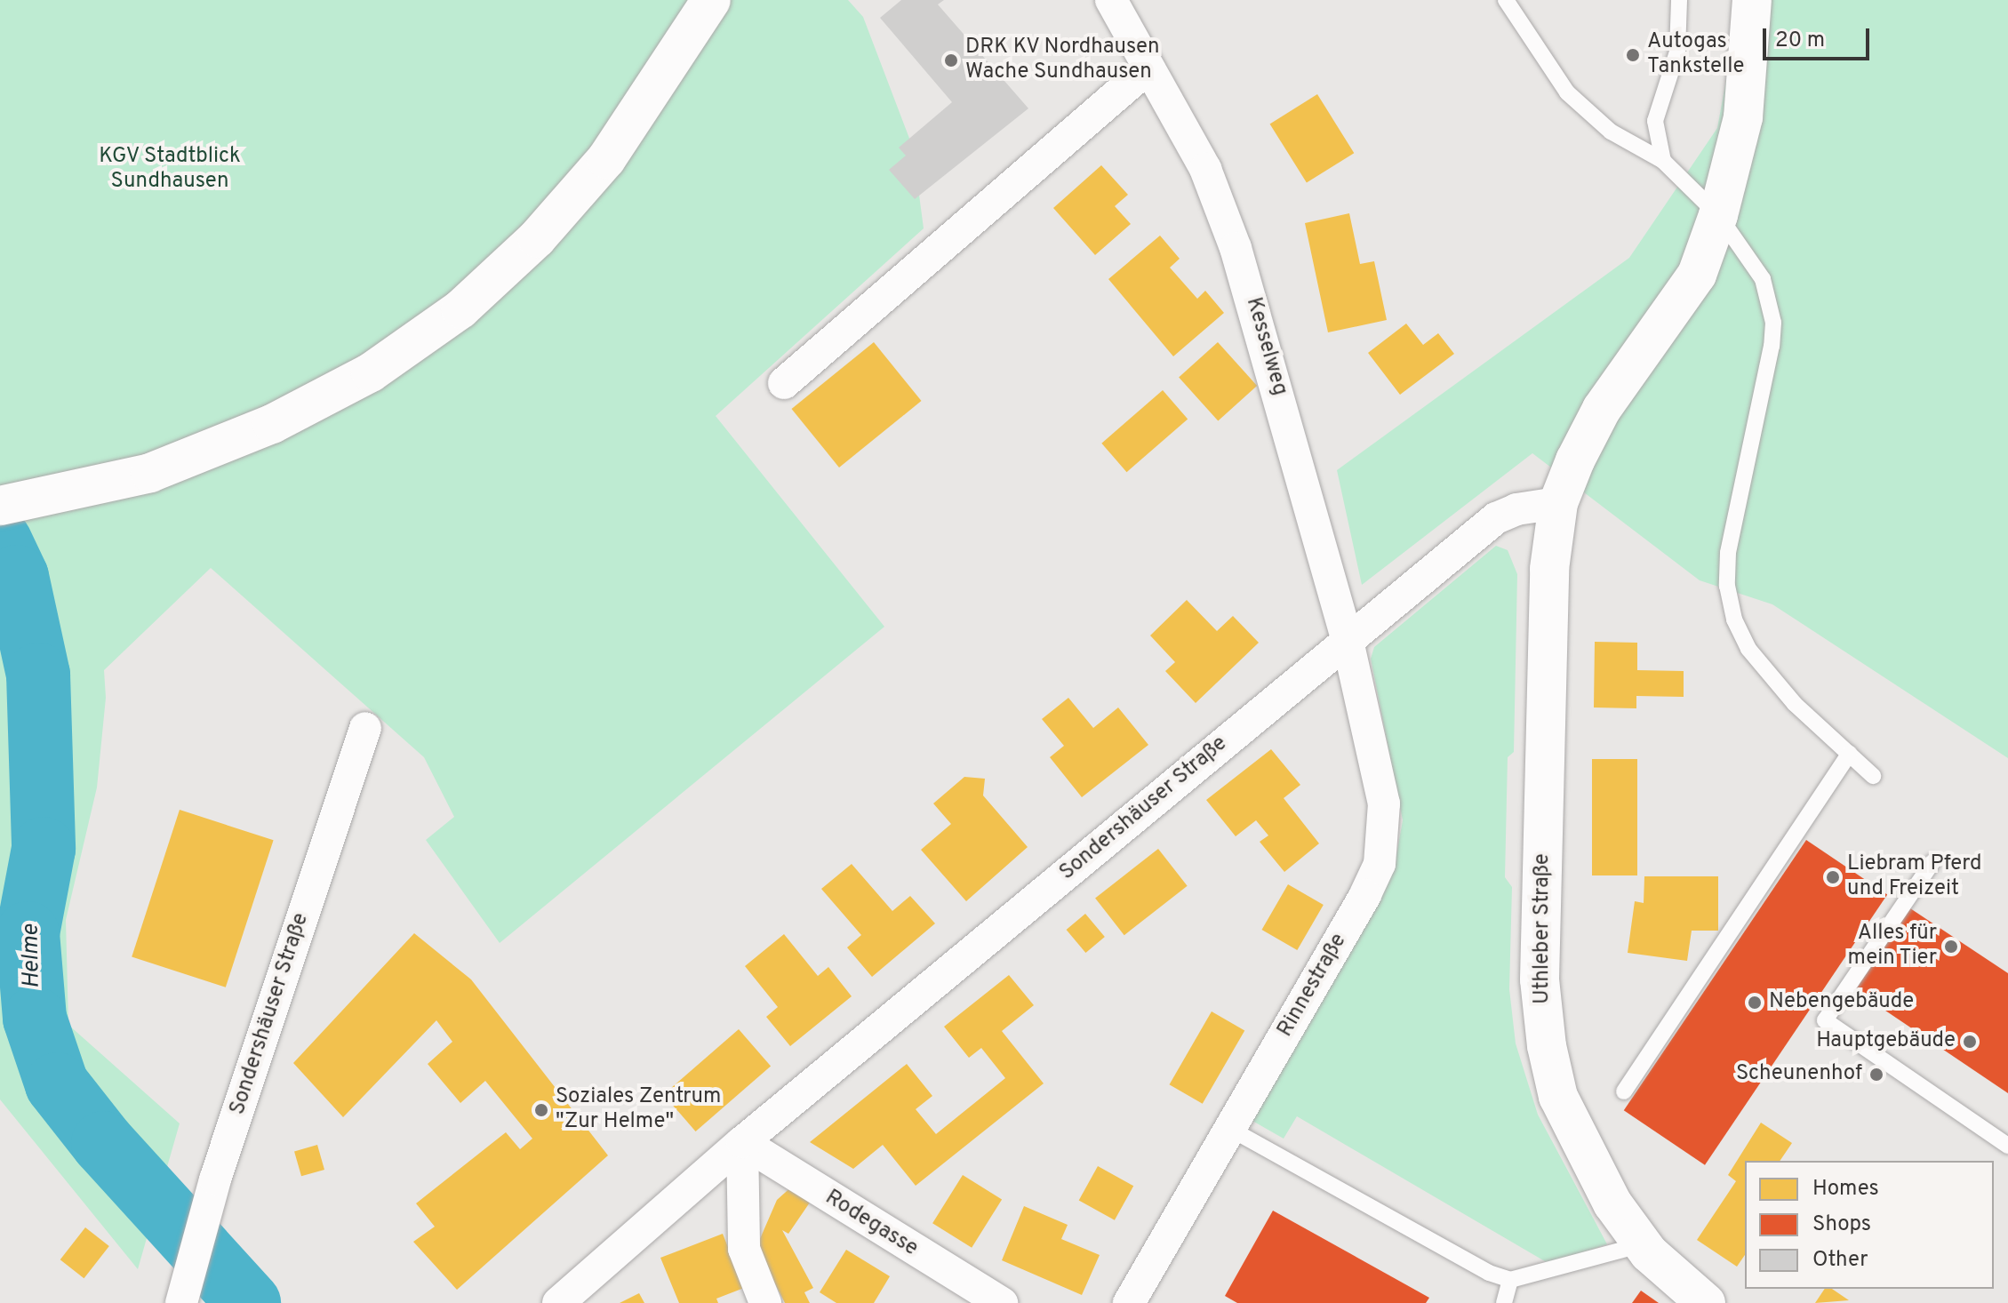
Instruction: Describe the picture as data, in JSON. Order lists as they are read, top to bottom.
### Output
{
  "streets": {
    "street": [
      "Kesselweg",
      "Sondershäuser Straße",
      "Uthleber Straße",
      "Rinnestraße",
      "Rodegasse"
    ]
  },
  "crossings": [
    ["Kesselweg", "Sondershäuser Straße"],
    ["Kesselweg", "Rinnestraße"],
    ["Sondershäuser Straße", "Uthleber Straße"],
    ["Sondershäuser Straße", "Rinnestraße"],
    ["Sondershäuser Straße", "Rodegasse"]
  ],
  "water": ["Helme"],
  "parks": ["KGV Stadtblick Sundhausen"],
  "places": [
    "Autogas Tankstelle",
    "DRK KV Nordhausen Wache Sundhausen",
    "Liebram Pferd und Freizeit",
    "Alles für mein Tier",
    "Nebengebäude",
    "Hauptgebäude",
    "Scheunenhof",
    "Soziales Zentrum \"Zur Helme\""
  ],
  "legend": ["Homes", "Shops", "Other"],
  "scale_bar": "20 m"
}
